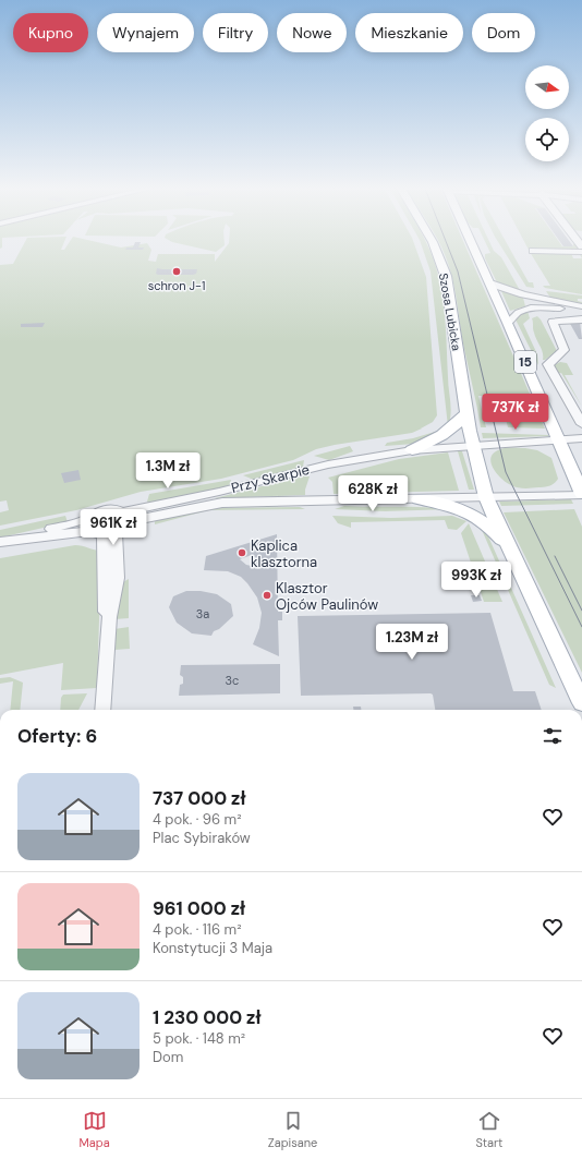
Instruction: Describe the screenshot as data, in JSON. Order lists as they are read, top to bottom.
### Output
{
  "streets": {
    "main road": ["Szosa Lubicka", "15"],
    "street": ["Przy Skarpie"]
  },
  "crossings": [
    ["Szosa Lubicka", "Przy Skarpie"],
    ["15", "Przy Skarpie"]
  ],
  "places": ["schron J-1", "Kaplica klasztorna", "Klasztor Ojców Paulinów"],
  "house_numbers": ["3a", "3c"],
  "north": "right",
  "page": {
    "chip": [
      "Kupno",
      "Wynajem",
      "Filtry",
      "Nowe",
      "Mieszkanie",
      "Dom"
    ],
    "price": [
      "737K zł",
      "1.3M zł",
      "628K zł",
      "961K zł",
      "993K zł",
      "1.23M zł"
    ],
    "heading": "Oferty: 6",
    "list": [
      {
        "name": "737 000 zł",
        "note": "4 pok. · 96 m² · Plac Sybiraków"
      },
      {
        "name": "961 000 zł",
        "note": "4 pok. · 116 m² · Konstytucji 3 Maja"
      },
      {
        "name": "1 230 000 zł",
        "note": "5 pok. · 148 m² · Dom"
      }
    ],
    "tabs": ["Mapa", "Zapisane", "Start"]
  }
}
